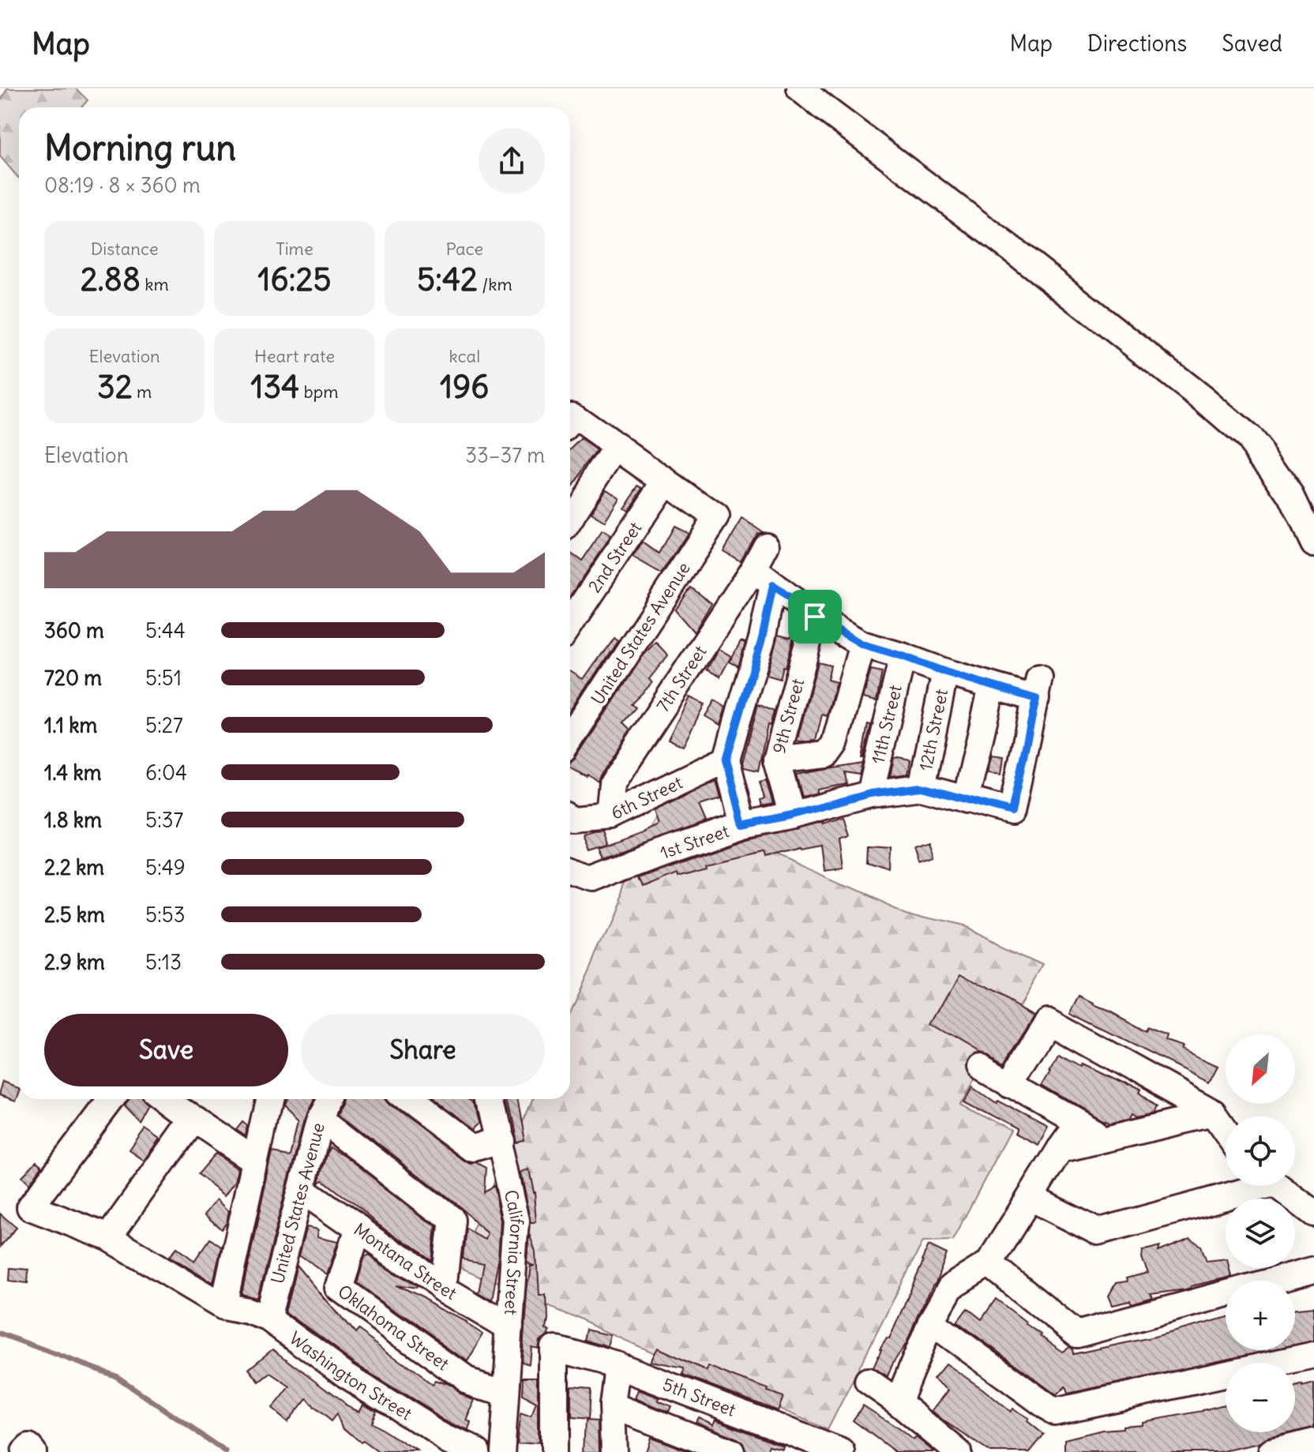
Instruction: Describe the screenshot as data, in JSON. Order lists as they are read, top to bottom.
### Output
{
  "streets": {
    "street": [
      "2nd Street",
      "United States Avenue",
      "7th Street",
      "9th Street",
      "11th Street",
      "12th Street",
      "6th Street",
      "1st Street",
      "California Street",
      "Montana Street",
      "Oklahoma Street",
      "Washington Street",
      "5th Street"
    ]
  },
  "crossings": [
    ["2nd Street", "United States Avenue"],
    ["United States Avenue", "Montana Street"],
    ["United States Avenue", "Washington Street"],
    ["7th Street", "6th Street"],
    ["9th Street", "1st Street"],
    ["11th Street", "1st Street"],
    ["12th Street", "1st Street"],
    ["California Street", "Montana Street"],
    ["California Street", "Oklahoma Street"],
    ["Montana Street", "Oklahoma Street"]
  ],
  "north": "bottom left",
  "page": {
    "header": "Map",
    "nav": ["Map", "Directions", "Saved"],
    "heading": ["Morning run", "08:19 · 8 × 360 m"],
    "stats": [
      ["Distance", "2.88 km"],
      ["Time", "16:25"],
      ["Pace", "5:42 /km"],
      ["Elevation", "32 m"],
      ["Heart rate", "134 bpm"],
      ["kcal", "196"]
    ],
    "chart": ["Elevation", "33–37 m"],
    "list": [
      {
        "name": "360 m",
        "note": "5:44"
      },
      {
        "name": "720 m",
        "note": "5:51"
      },
      {
        "name": "1.1 km",
        "note": "5:27"
      },
      {
        "name": "1.4 km",
        "note": "6:04"
      },
      {
        "name": "1.8 km",
        "note": "5:37"
      },
      {
        "name": "2.2 km",
        "note": "5:49"
      },
      {
        "name": "2.5 km",
        "note": "5:53"
      },
      {
        "name": "2.9 km",
        "note": "5:13"
      }
    ],
    "buttons": ["Save", "Share"],
    "map_buttons": ["+", "−"]
  }
}
